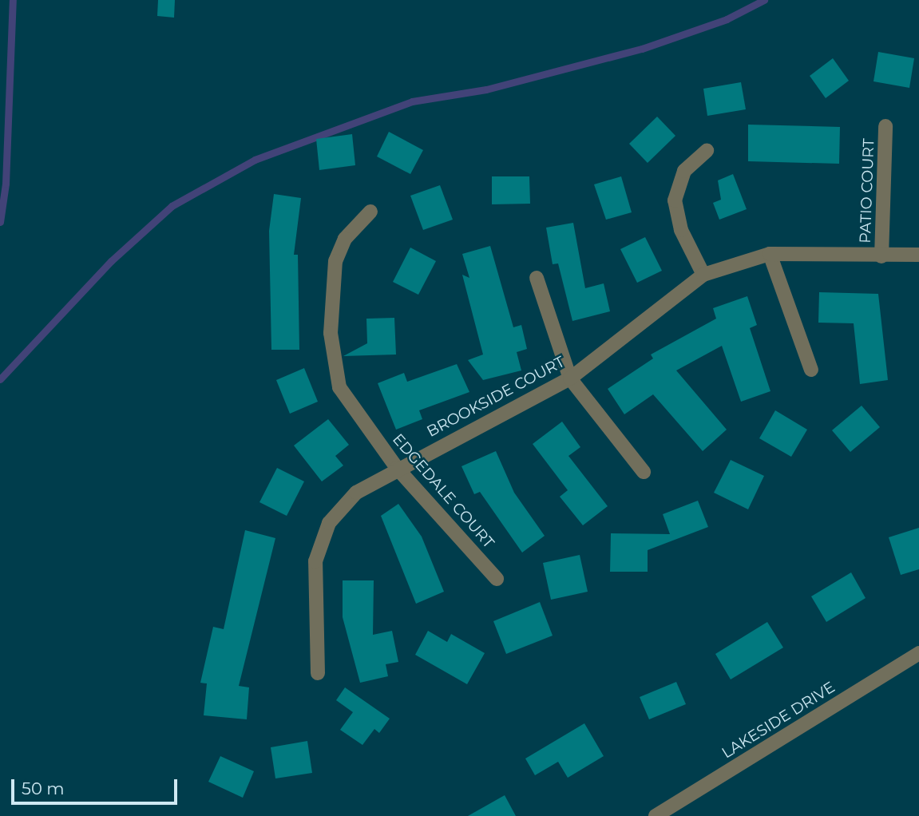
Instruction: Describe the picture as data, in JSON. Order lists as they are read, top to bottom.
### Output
{
  "streets": {
    "street": [
      "PATIO COURT",
      "BROOKSIDE COURT",
      "EDGEDALE COURT",
      "LAKESIDE DRIVE"
    ]
  },
  "crossings": [
    ["PATIO COURT", "BROOKSIDE COURT"],
    ["BROOKSIDE COURT", "EDGEDALE COURT"]
  ],
  "scale_bar": "50 m"
}
